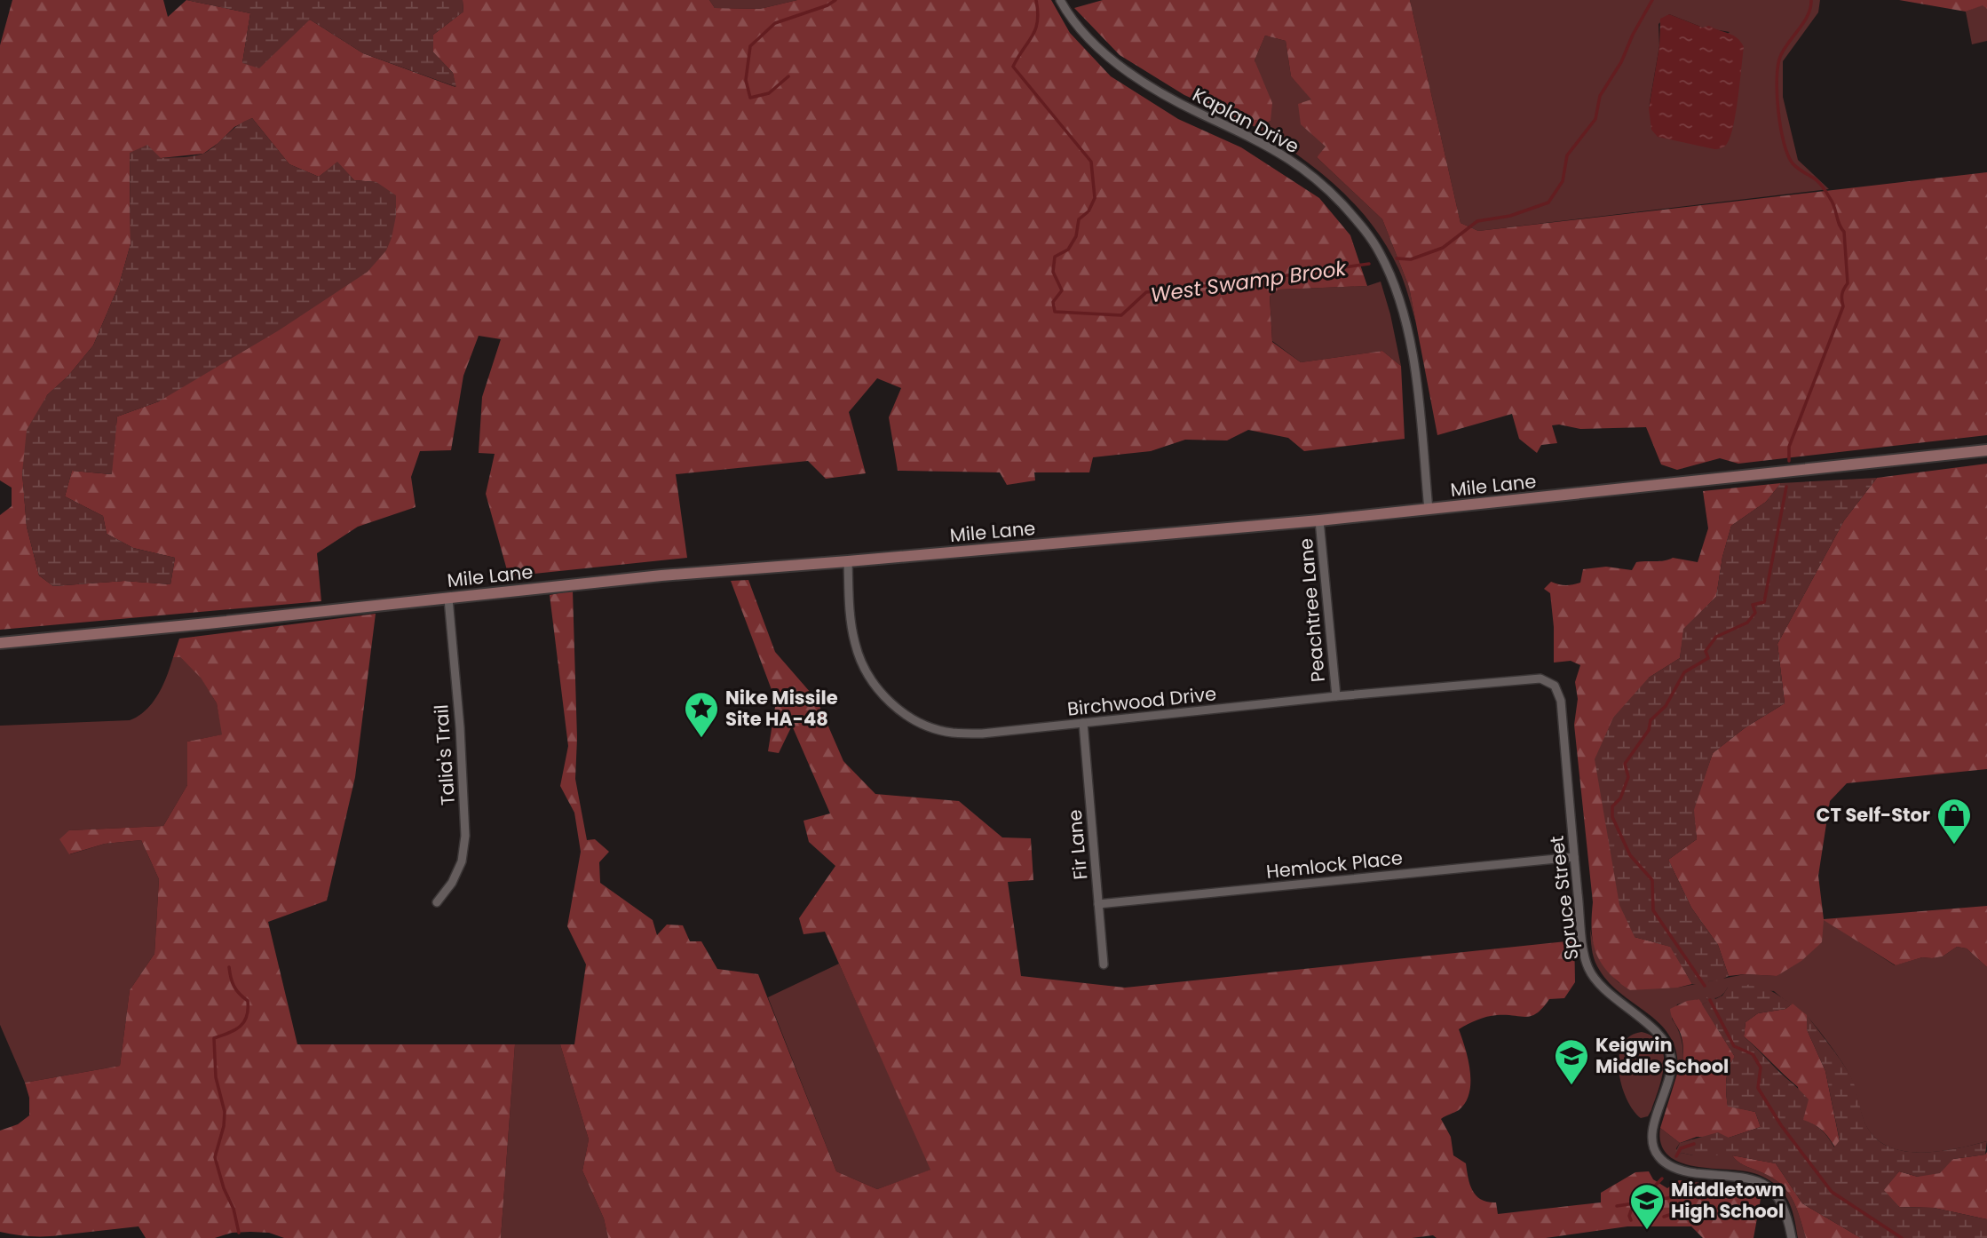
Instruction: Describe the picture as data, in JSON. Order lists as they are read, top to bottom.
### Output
{
  "streets": {
    "street": [
      "Kaplan Drive",
      "Mile Lane",
      "Peachtree Lane",
      "Birchwood Drive",
      "Talia's Trail",
      "Fir Lane",
      "Hemlock Place",
      "Spruce Street"
    ]
  },
  "crossings": [
    ["Kaplan Drive", "Mile Lane"],
    ["Mile Lane", "Peachtree Lane"],
    ["Mile Lane", "Birchwood Drive"],
    ["Mile Lane", "Talia's Trail"],
    ["Peachtree Lane", "Birchwood Drive"],
    ["Birchwood Drive", "Fir Lane"],
    ["Birchwood Drive", "Spruce Street"],
    ["Fir Lane", "Hemlock Place"],
    ["Hemlock Place", "Spruce Street"]
  ],
  "water": ["West Swamp Brook"],
  "places": {
    "place": ["Nike Missile Site HA-48"],
    "shop": ["CT Self-Stor"],
    "school or university": ["Keigwin Middle School", "Middletown High School"]
  }
}
